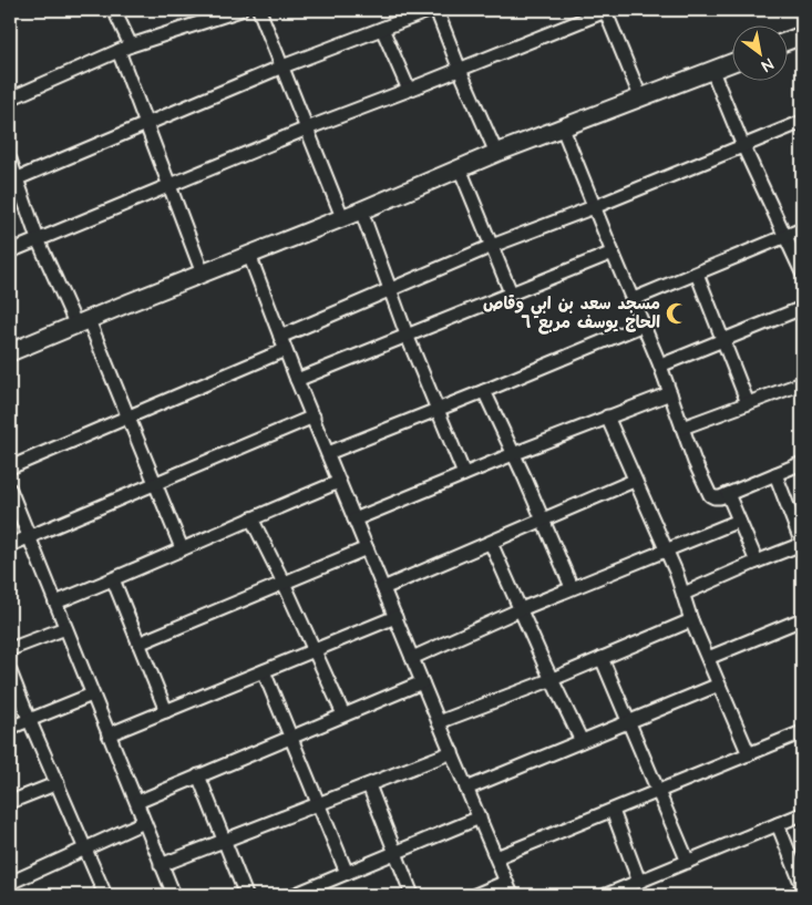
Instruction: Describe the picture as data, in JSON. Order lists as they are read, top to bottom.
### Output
{
  "places": {
    "mosque": ["مسجد سعد بن ابي وقاص الحاج يوسف مربع ٦"]
  },
  "north": "bottom right"
}
